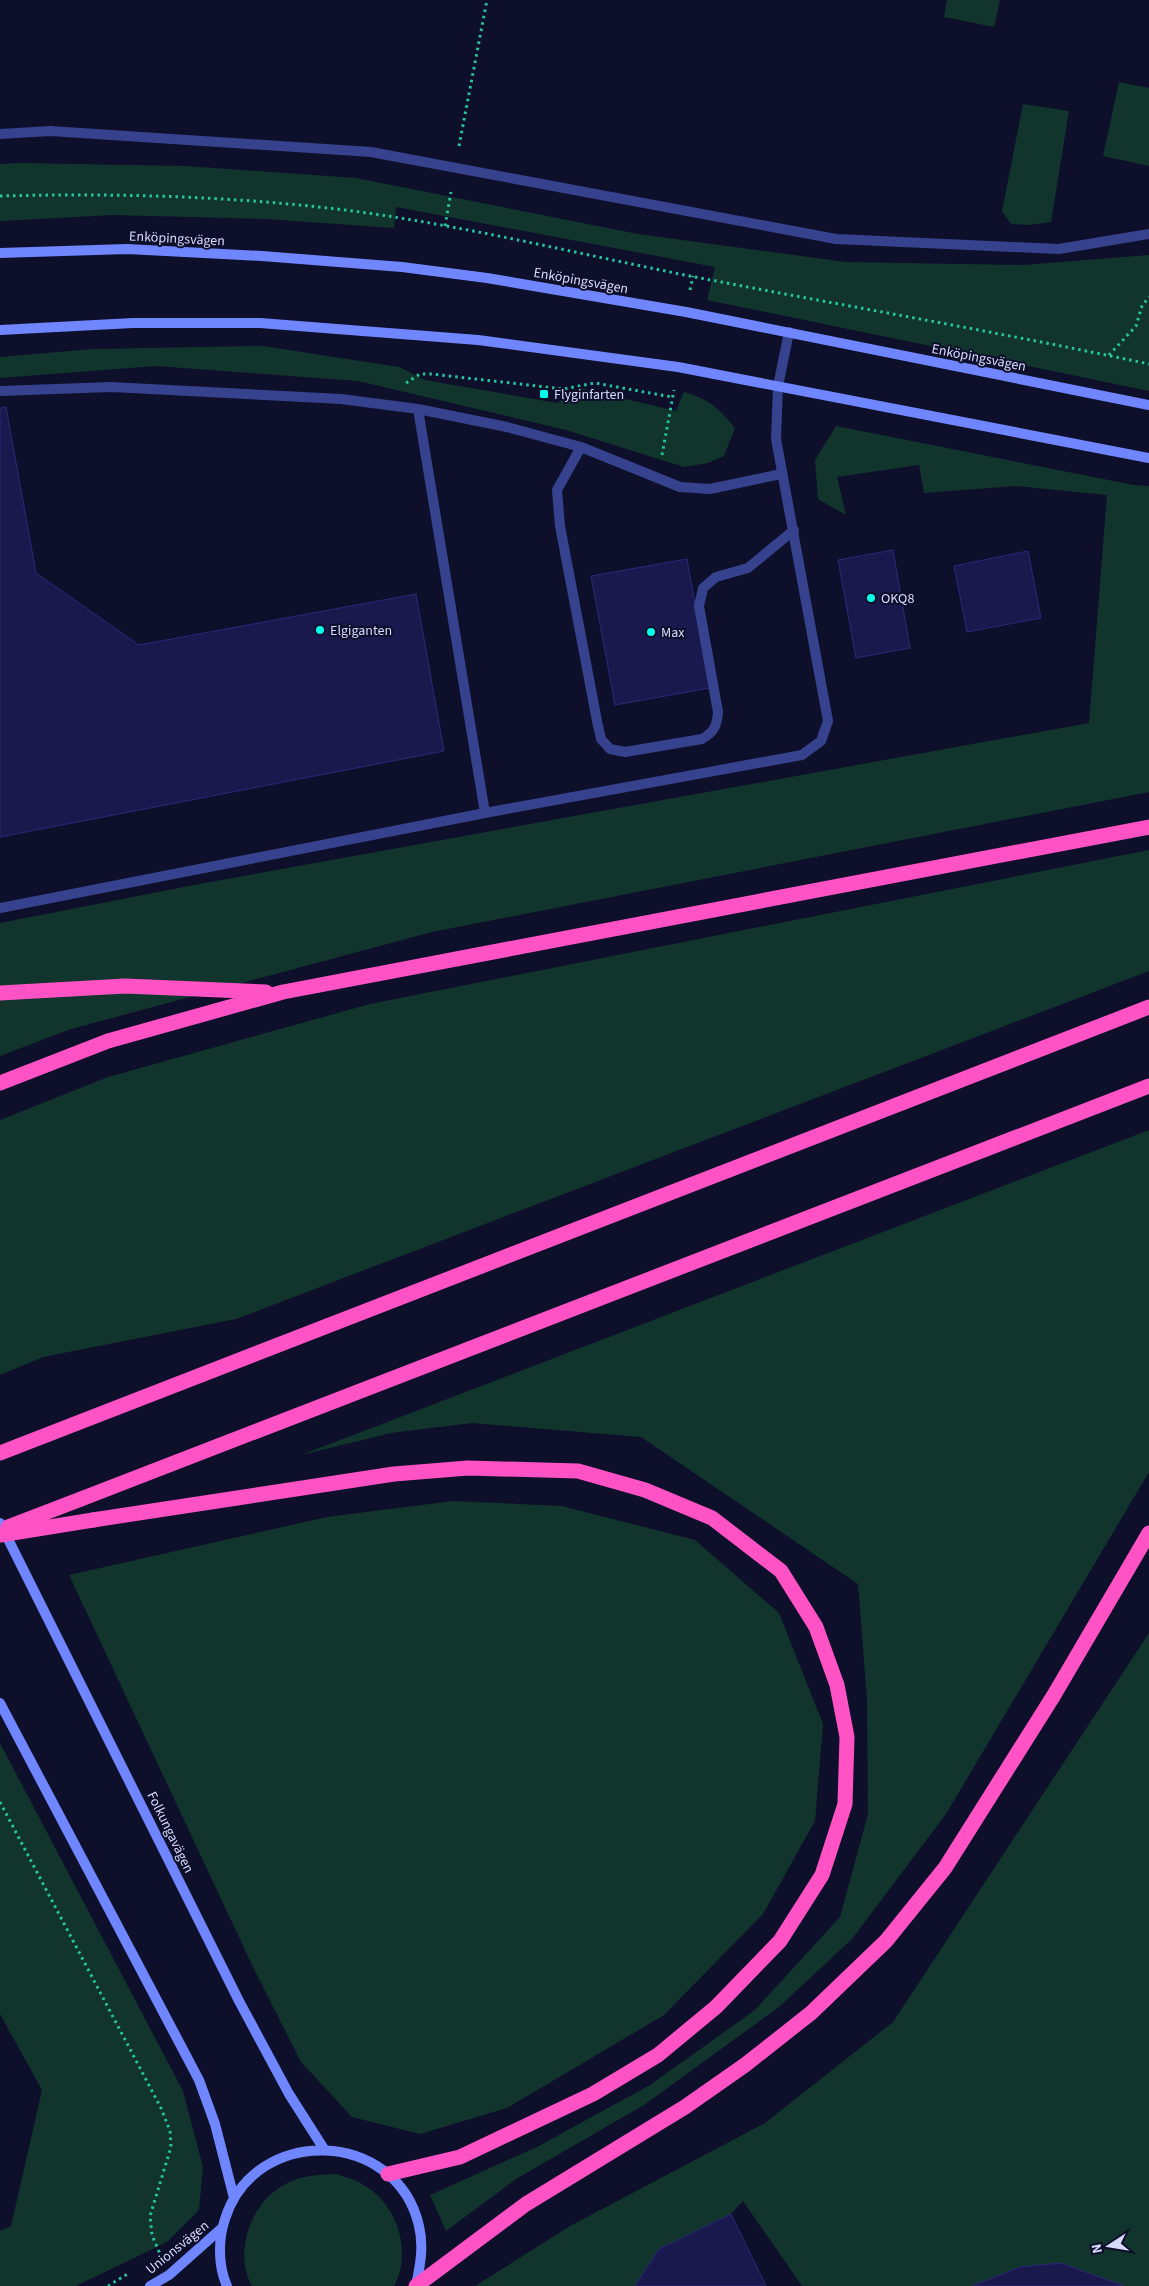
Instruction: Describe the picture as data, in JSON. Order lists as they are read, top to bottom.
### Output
{
  "streets": {
    "street": ["Enköpingsvägen", "Folkungavägen", "Unionsvägen"]
  },
  "places": {
    "transit": ["Flyginfarten"],
    "other": ["OKQ8", "Elgiganten", "Max"]
  },
  "north": "left"
}
